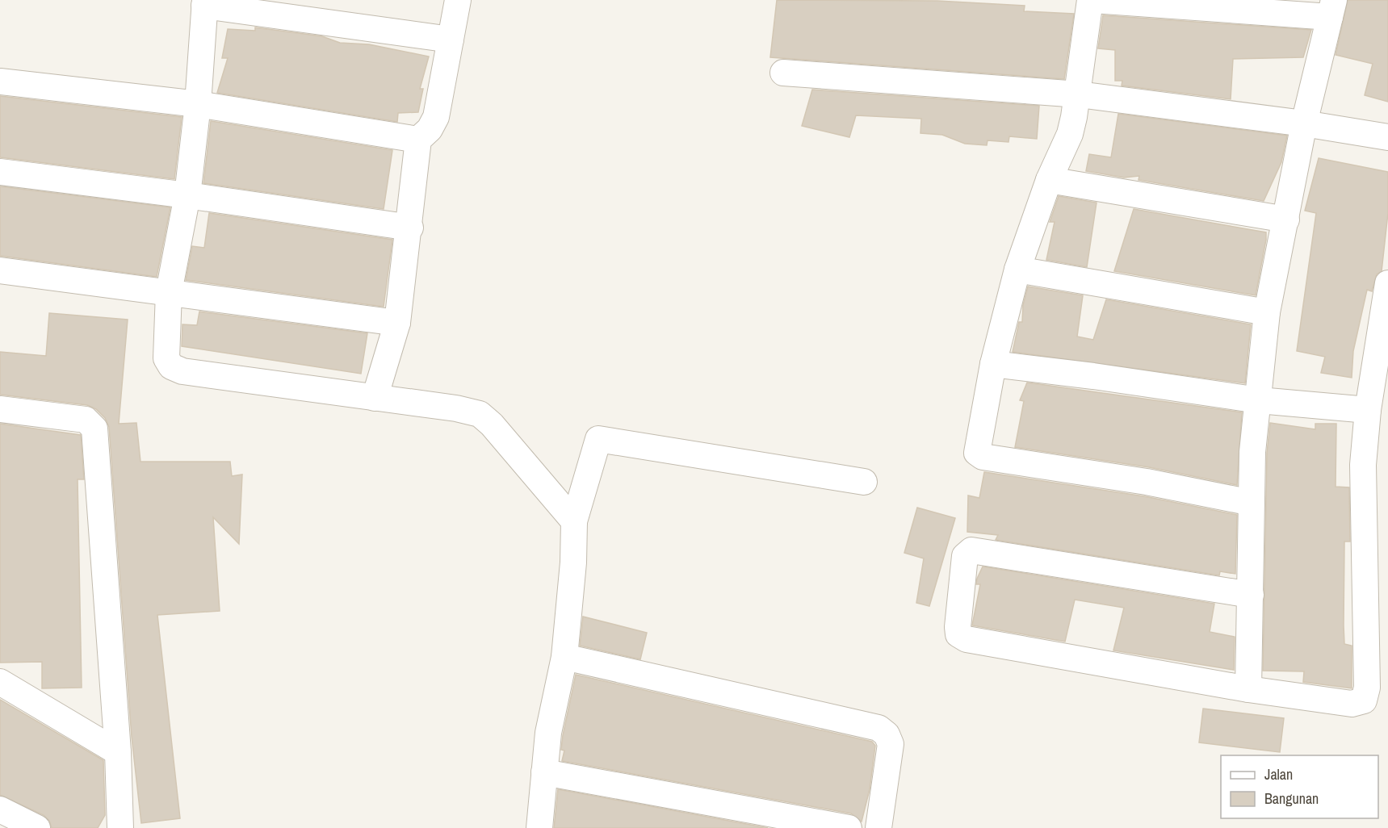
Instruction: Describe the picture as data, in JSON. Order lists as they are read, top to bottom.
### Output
{
  "legend": ["Jalan", "Bangunan"]
}
